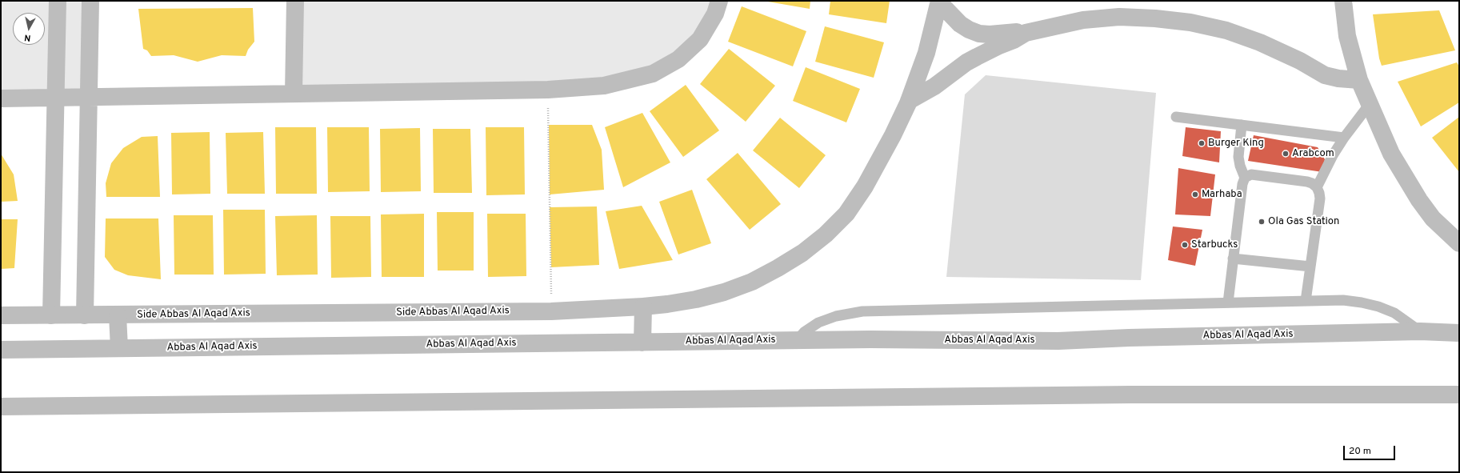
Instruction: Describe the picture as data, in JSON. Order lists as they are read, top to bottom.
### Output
{
  "streets": {
    "street": ["Side Abbas Al Aqad Axis", "Abbas Al Aqad Axis"]
  },
  "places": [
    "Burger King",
    "Arabcom",
    "Marhaba",
    "Ola Gas Station",
    "Starbucks"
  ],
  "scale_bar": "20 m",
  "north": "bottom"
}
